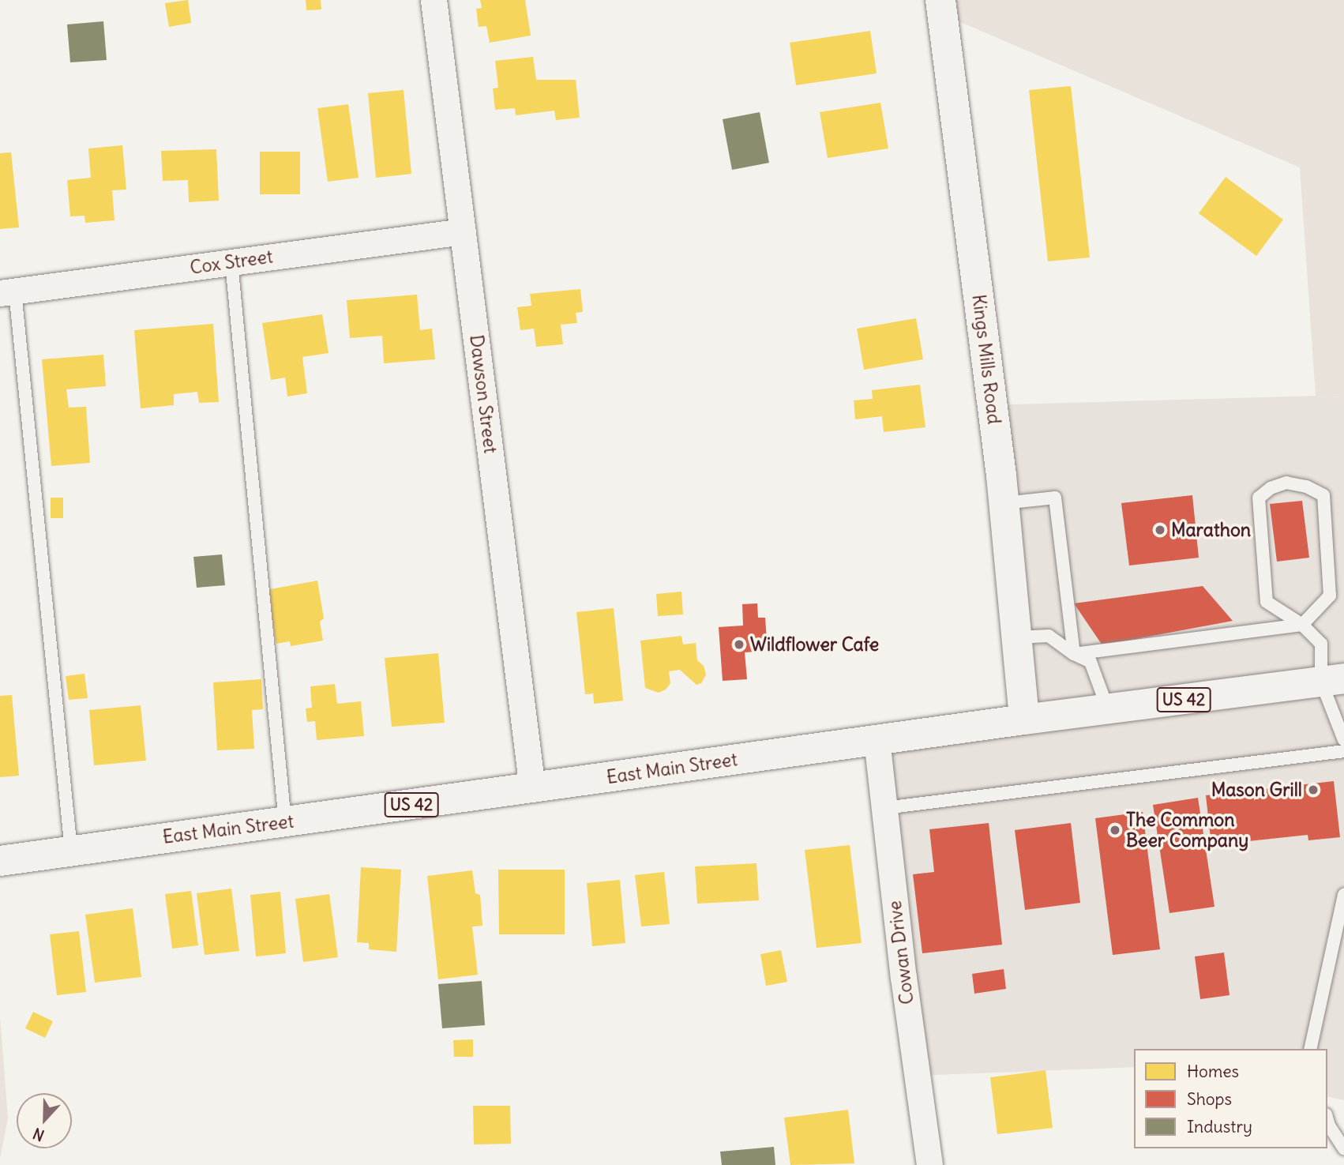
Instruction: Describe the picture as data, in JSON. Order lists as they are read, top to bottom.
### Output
{
  "streets": {
    "main road": ["Kings Mills Road", "US 42", "East Main Street"],
    "street": ["Cox Street", "Dawson Street", "Cowan Drive"]
  },
  "crossings": [
    ["Cox Street", "Dawson Street"],
    ["Kings Mills Road", "East Main Street"],
    ["Dawson Street", "East Main Street"],
    ["East Main Street", "Cowan Drive"]
  ],
  "places": [
    "Marathon",
    "Wildflower Cafe",
    "Mason Grill",
    "The Common Beer Company"
  ],
  "legend": ["Homes", "Shops", "Industry"],
  "north": "bottom"
}
